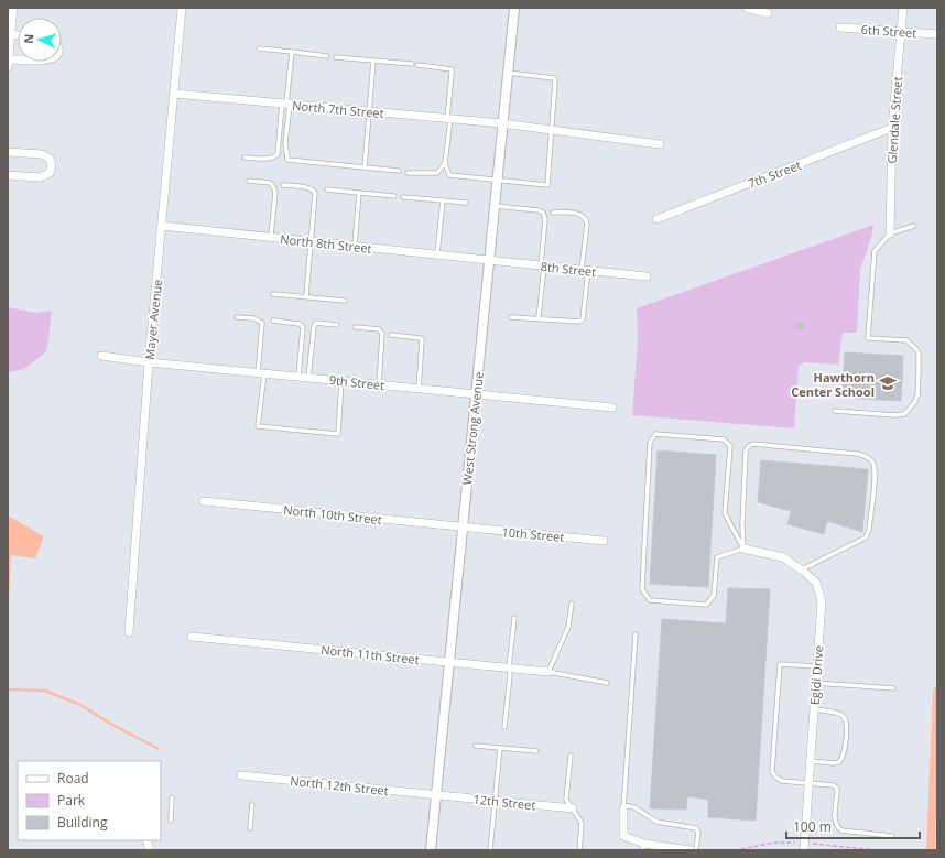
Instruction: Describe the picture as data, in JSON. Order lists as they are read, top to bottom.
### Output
{
  "streets": {
    "street": [
      "6th Street",
      "North 7th Street",
      "Glendale Street",
      "7th Street",
      "North 8th Street",
      "8th Street",
      "Mayer Avenue",
      "9th Street",
      "West Strong Avenue",
      "North 10th Street",
      "10th Street",
      "North 11th Street",
      "Egidi Drive",
      "North 12th Street",
      "12th Street"
    ]
  },
  "crossings": [
    ["6th Street", "Glendale Street"],
    ["North 7th Street", "Mayer Avenue"],
    ["North 7th Street", "West Strong Avenue"],
    ["Glendale Street", "7th Street"],
    ["North 8th Street", "8th Street"],
    ["North 8th Street", "Mayer Avenue"],
    ["North 8th Street", "West Strong Avenue"],
    ["8th Street", "West Strong Avenue"],
    ["Mayer Avenue", "9th Street"],
    ["9th Street", "West Strong Avenue"],
    ["West Strong Avenue", "North 10th Street"],
    ["West Strong Avenue", "10th Street"],
    ["West Strong Avenue", "North 11th Street"],
    ["West Strong Avenue", "North 12th Street"],
    ["West Strong Avenue", "12th Street"],
    ["North 10th Street", "10th Street"],
    ["North 12th Street", "12th Street"]
  ],
  "places": {
    "school or university": ["Hawthorn Center School"]
  },
  "legend": ["Road", "Park", "Building"],
  "scale_bar": "100 m",
  "north": "left"
}
